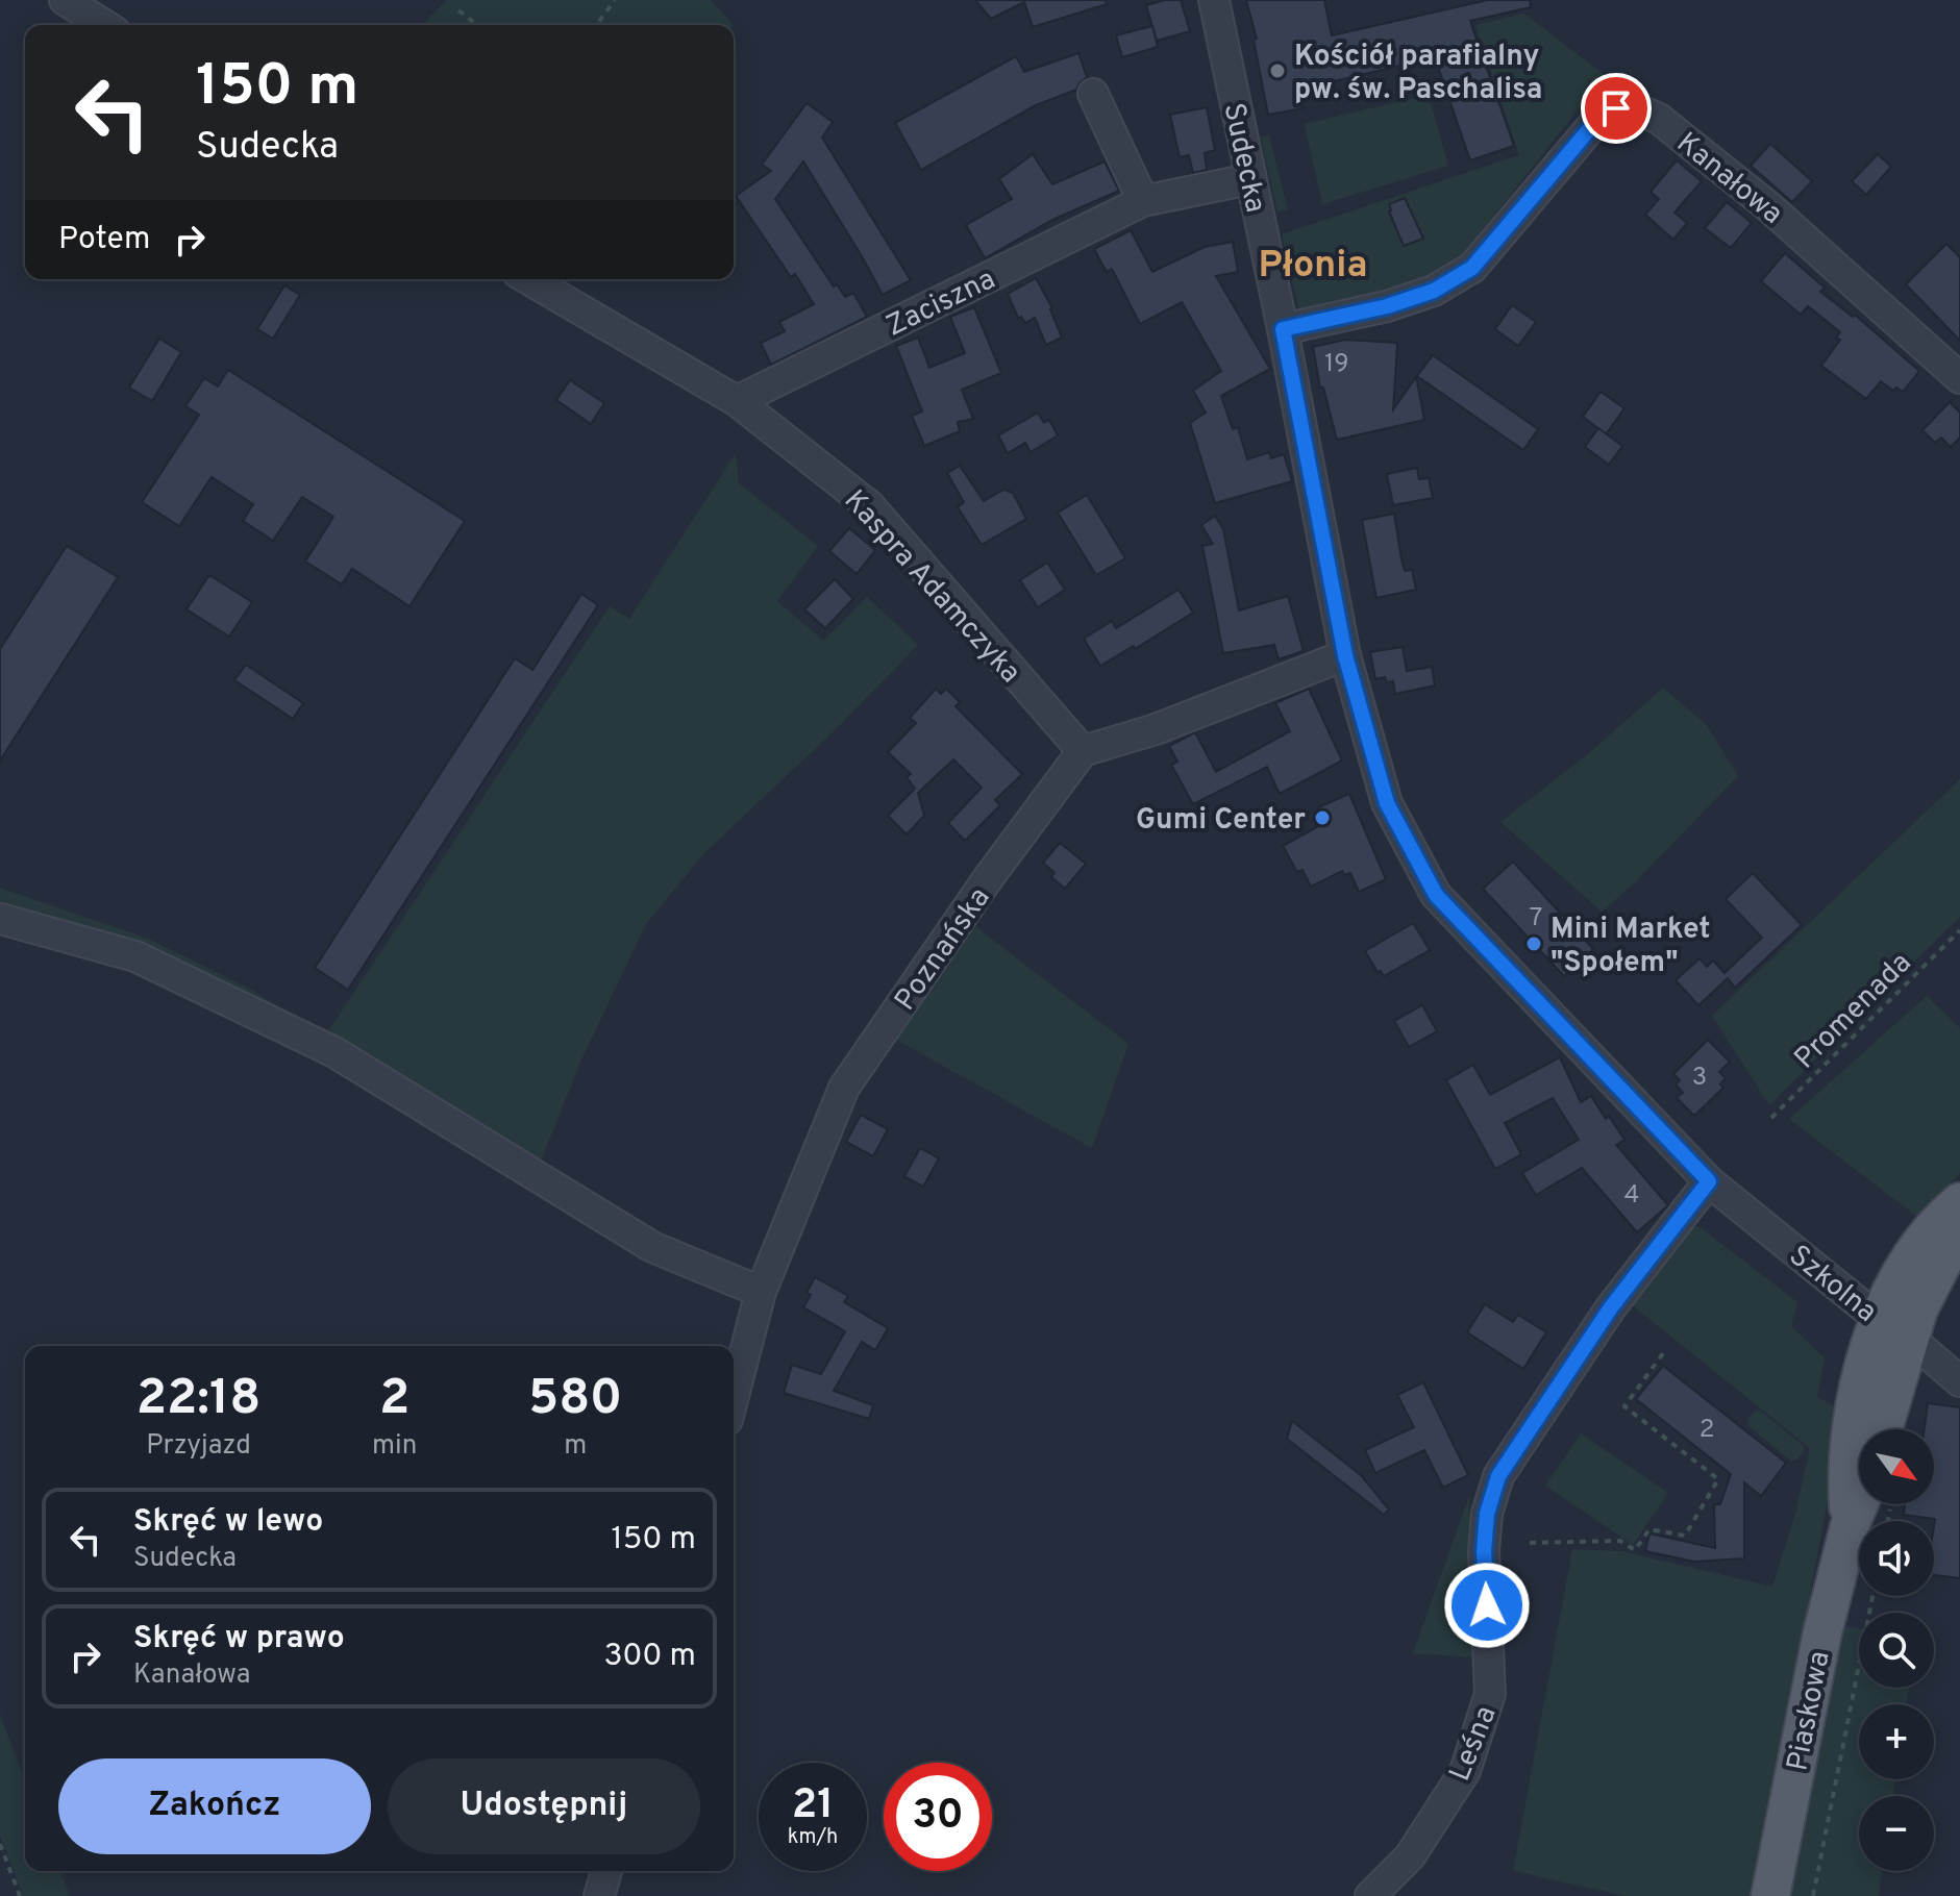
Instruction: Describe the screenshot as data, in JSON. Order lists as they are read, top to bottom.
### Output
{
  "streets": {
    "main road": ["Piaskowa"],
    "street": [
      "Sudecka",
      "Kanałowa",
      "Zaciszna",
      "Kaspra Adamczyka",
      "Poznańska",
      "Szkolna",
      "Leśna"
    ],
    "path": ["Promenada"]
  },
  "crossings": [
    ["Sudecka", "Kanałowa"],
    ["Sudecka", "Zaciszna"],
    ["Sudecka", "Szkolna"],
    ["Sudecka", "Leśna"],
    ["Zaciszna", "Kaspra Adamczyka"],
    ["Kaspra Adamczyka", "Poznańska"],
    ["Szkolna", "Piaskowa"],
    ["Szkolna", "Leśna"]
  ],
  "districts": ["Płonia"],
  "places": ["Kościół parafialny pw. św. Paschalisa", "Gumi Center", "Mini Market \"Społem\""],
  "house_numbers": [
    "19",
    "7",
    "3",
    "4",
    "2"
  ],
  "north": "bottom right",
  "page": {
    "turn": ["150 m", "Sudecka"],
    "then": "Potem",
    "eta": [
      "22:18",
      "Przyjazd",
      "2",
      "min",
      "580",
      "m"
    ],
    "map_buttons": ["+", "−"],
    "list": [
      {
        "name": "Skręć w lewo",
        "note": "Sudecka",
        "value": "150 m"
      },
      {
        "name": "Skręć w prawo",
        "note": "Kanałowa",
        "value": "300 m"
      }
    ],
    "buttons": ["Zakończ", "Udostępnij"],
    "speed": "21 km/h",
    "limit": "30"
  }
}
